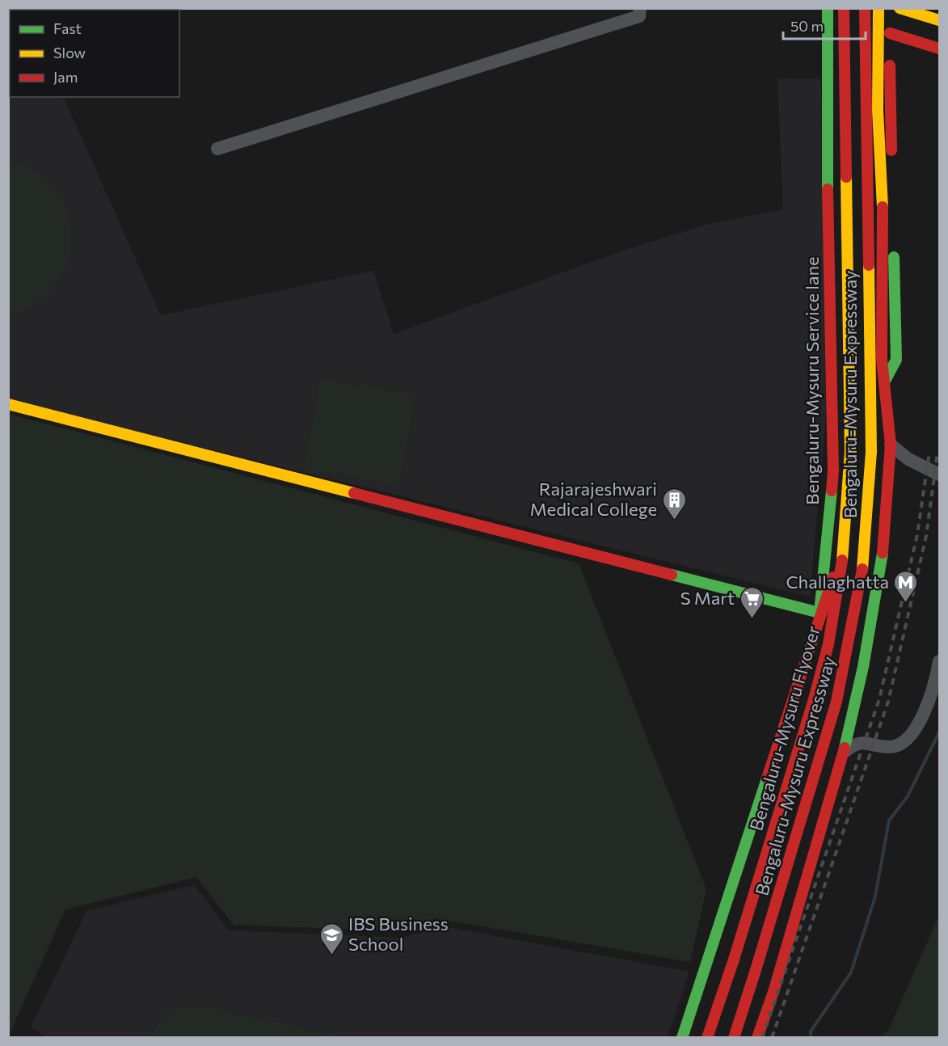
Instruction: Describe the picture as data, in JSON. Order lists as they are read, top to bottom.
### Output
{
  "streets": {
    "main road": ["Bengaluru-Mysuru Service lane", "Bengaluru-Mysuru Expressway", "Bengaluru-Mysuru Flyover"]
  },
  "places": {
    "building": ["Rajarajeshwari Medical College"],
    "metro station": ["Challaghatta"],
    "supermarket": ["S Mart"],
    "school or university": ["IBS Business School"]
  },
  "legend": ["Fast", "Slow", "Jam"],
  "scale_bar": "50 m"
}
